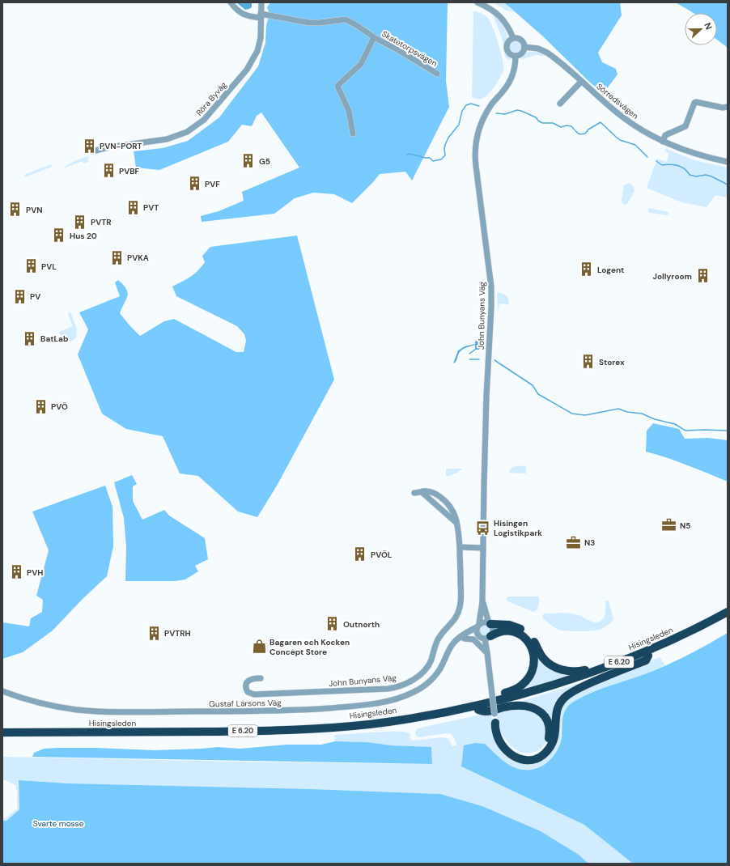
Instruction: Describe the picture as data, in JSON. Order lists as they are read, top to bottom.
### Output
{
  "streets": {
    "highway": ["Hisingsleden", "E 6.20"],
    "street": [
      "Skatetorpsvägen",
      "Röra Byväg",
      "Sörredsvägen",
      "John Bunyans Väg",
      "Gustaf Larsons Väg"
    ]
  },
  "crossings": [
    ["Skatetorpsvägen", "Röra Byväg"],
    ["Sörredsvägen", "John Bunyans Väg"],
    ["John Bunyans Väg", "Gustaf Larsons Väg"]
  ],
  "parks": ["Svarte mosse"],
  "places": {
    "building": [
      "PVN-PORT",
      "G5",
      "PVBF",
      "PVF",
      "PVT",
      "PVN",
      "PVTR",
      "Hus 20",
      "PVKA",
      "PVL",
      "Logent",
      "Jollyroom",
      "PV",
      "BatLab",
      "Storex",
      "PVÖ",
      "PVÖL",
      "PVH",
      "Outnorth",
      "PVTRH"
    ],
    "office": ["N5", "N3"],
    "bus stop": ["Hisingen Logistikpark"],
    "shop": ["Bagaren och Kocken Concept Store"]
  },
  "north": "right"
}
